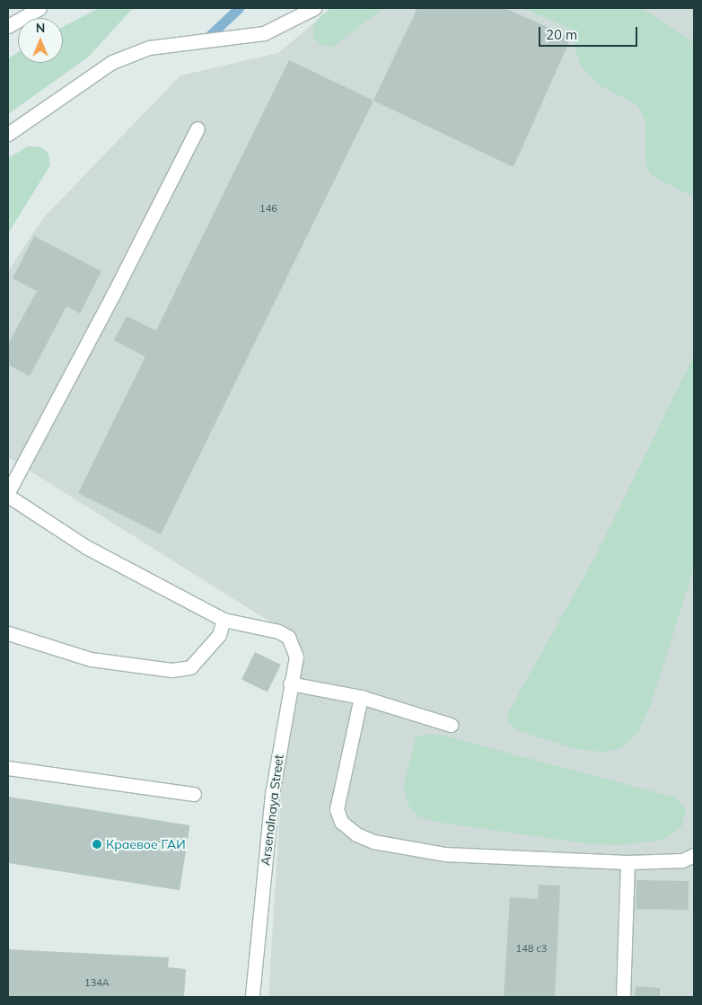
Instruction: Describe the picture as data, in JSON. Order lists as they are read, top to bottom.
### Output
{
  "streets": {
    "street": ["Arsenalnaya Street"]
  },
  "places": ["Краевое ГАИ"],
  "house_numbers": ["146", "148 с3", "134А"],
  "scale_bar": "20 m",
  "north": "top"
}
